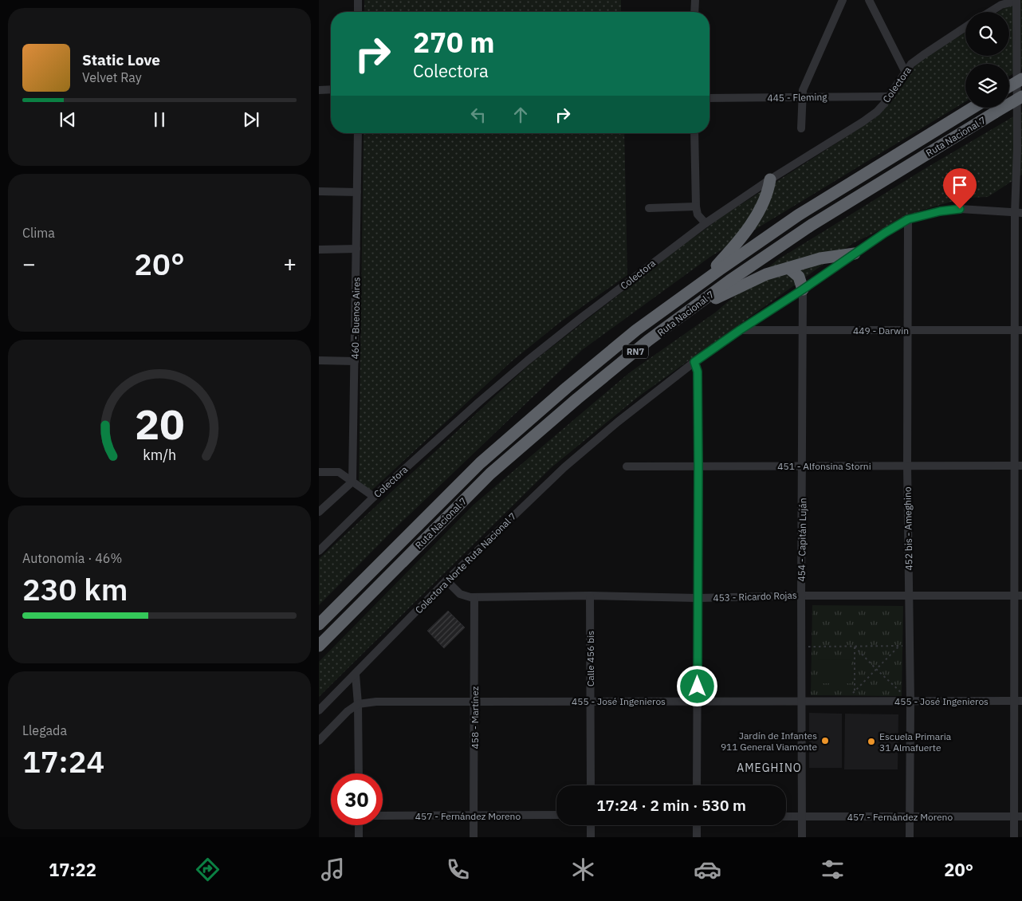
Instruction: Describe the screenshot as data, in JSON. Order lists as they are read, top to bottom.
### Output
{
  "streets": {
    "highway": ["Ruta Nacional 7", "RN7"],
    "street": [
      "Colectora",
      "445 - Fleming",
      "460 - Buenos Aires",
      "449 - Darwin",
      "451 - Alfonsina Storni",
      "452 bis - Ameghino",
      "454 - Capitán Luján",
      "Colectora Norte Ruta Nacional 7",
      "453 - Ricardo Rojas",
      "Calle 456 bis",
      "455 - José Ingenieros",
      "458 - Martínez",
      "457 - Fernández Moreno"
    ]
  },
  "crossings": [
    ["Colectora", "445 - Fleming"],
    ["449 - Darwin", "452 bis - Ameghino"],
    ["449 - Darwin", "454 - Capitán Luján"],
    ["451 - Alfonsina Storni", "452 bis - Ameghino"],
    ["451 - Alfonsina Storni", "454 - Capitán Luján"],
    ["452 bis - Ameghino", "453 - Ricardo Rojas"],
    ["452 bis - Ameghino", "455 - José Ingenieros"],
    ["452 bis - Ameghino", "457 - Fernández Moreno"],
    ["454 - Capitán Luján", "453 - Ricardo Rojas"],
    ["454 - Capitán Luján", "455 - José Ingenieros"],
    ["454 - Capitán Luján", "457 - Fernández Moreno"],
    ["Colectora Norte Ruta Nacional 7", "453 - Ricardo Rojas"],
    ["453 - Ricardo Rojas", "Calle 456 bis"],
    ["453 - Ricardo Rojas", "458 - Martínez"],
    ["Calle 456 bis", "455 - José Ingenieros"],
    ["455 - José Ingenieros", "458 - Martínez"],
    ["458 - Martínez", "457 - Fernández Moreno"]
  ],
  "districts": ["AMEGHINO"],
  "places": ["Jardín de Infantes 911 General Viamonte", "Escuela Primaria 31 Almafuerte"],
  "page": {
    "turn": ["270 m", "Colectora"],
    "song": ["Static Love", "Velvet Ray"],
    "tile": [
      "Clima",
      ["Autonomía · 46%", "230 km"],
      ["Llegada", "17:24"]
    ],
    "heat": ["−", "20°", "+"],
    "limit": "30",
    "trip": "17:24 · 2 min · 530 m",
    "tabs": ["17:22", "20°"],
    "gauge": ["20", "km/h"]
  }
}
